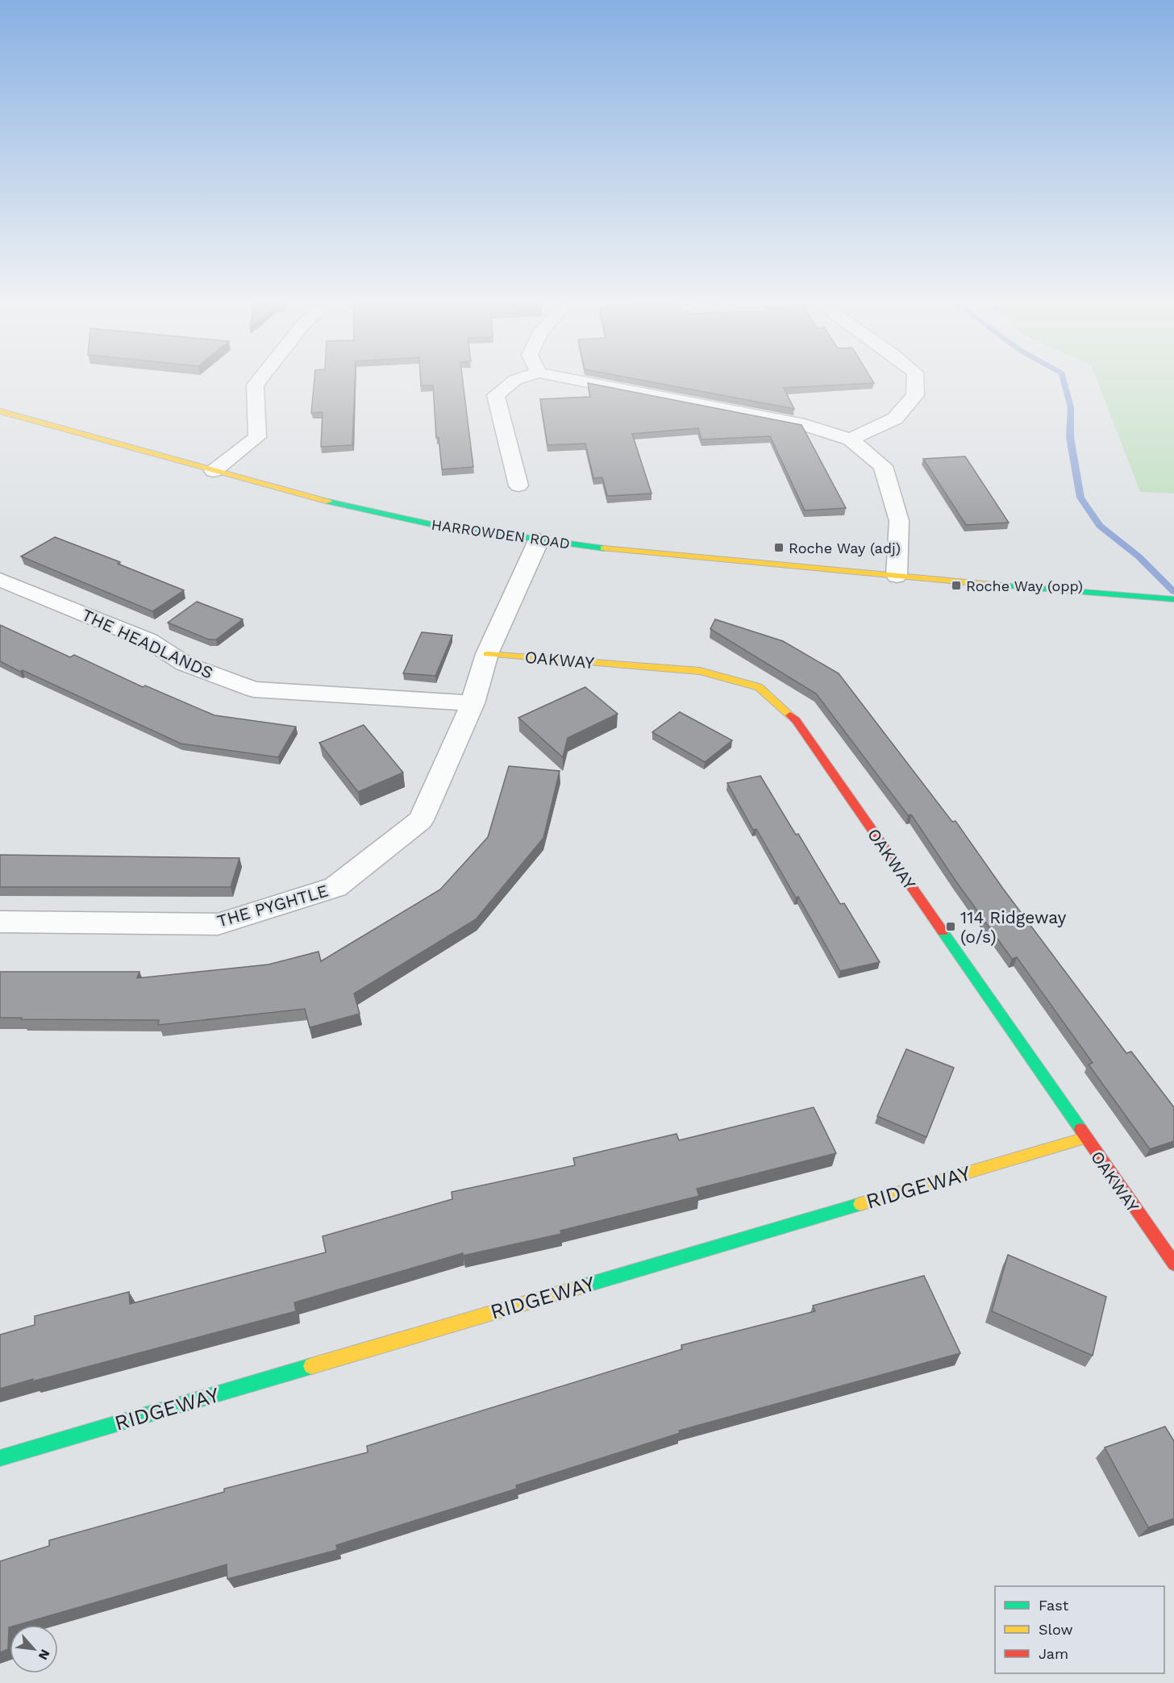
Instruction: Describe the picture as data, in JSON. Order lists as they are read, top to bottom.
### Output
{
  "streets": {
    "street": [
      "HARROWDEN ROAD",
      "THE HEADLANDS",
      "OAKWAY",
      "THE PYGHTLE",
      "RIDGEWAY"
    ]
  },
  "crossings": [
    ["HARROWDEN ROAD", "THE PYGHTLE"],
    ["THE HEADLANDS", "THE PYGHTLE"],
    ["OAKWAY", "THE PYGHTLE"],
    ["OAKWAY", "RIDGEWAY"]
  ],
  "places": {
    "transit": ["Roche Way (adj)", "Roche Way (opp)", "114 Ridgeway (o/s)"]
  },
  "legend": ["Fast", "Slow", "Jam"],
  "north": "bottom right"
}
